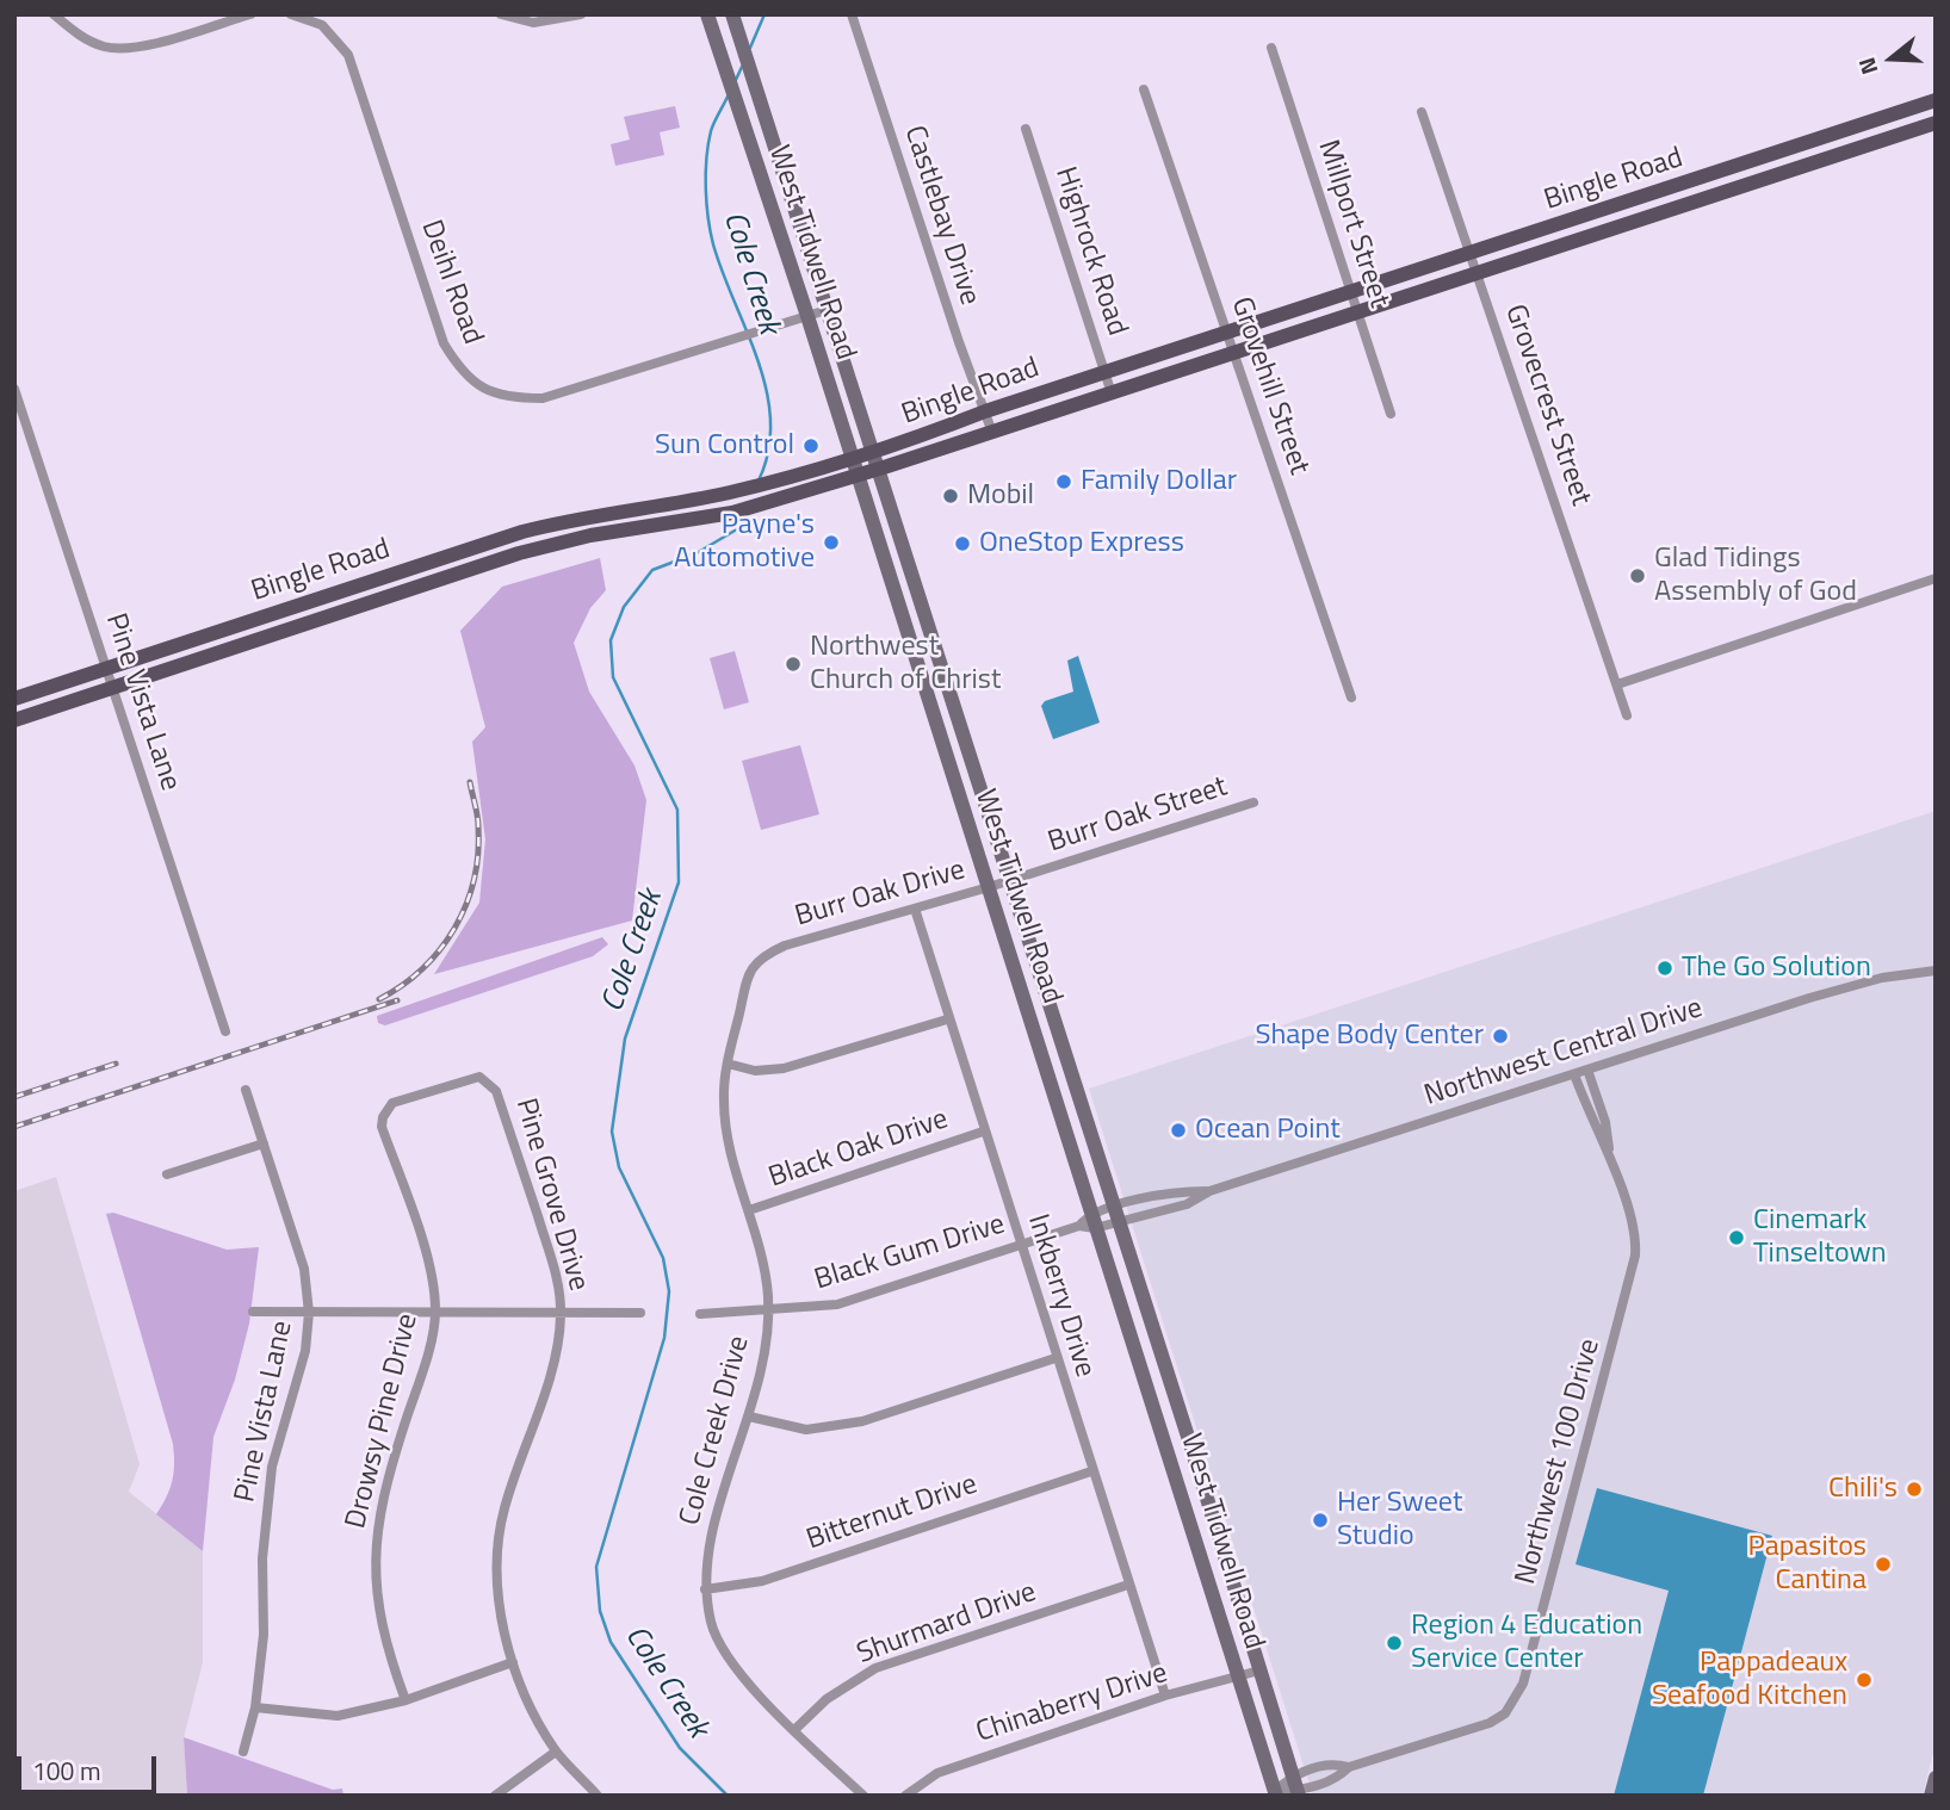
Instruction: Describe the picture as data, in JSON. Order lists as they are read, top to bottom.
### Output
{
  "streets": {
    "main road": ["Bingle Road", "West Tidwell Road"],
    "street": [
      "Castlebay Drive",
      "Millport Street",
      "Highrock Road",
      "Deihl Road",
      "Grovehill Street",
      "Grovecrest Street",
      "Pine Vista Lane",
      "Burr Oak Street",
      "Burr Oak Drive",
      "Northwest Central Drive",
      "Black Oak Drive",
      "Pine Grove Drive",
      "Black Gum Drive",
      "Inkberry Drive",
      "Drowsy Pine Drive",
      "Cole Creek Drive",
      "Northwest 100 Drive",
      "Bitternut Drive",
      "Shurmard Drive",
      "Chinaberry Drive"
    ]
  },
  "crossings": [
    ["Bingle Road", "Castlebay Drive"],
    ["Bingle Road", "Millport Street"],
    ["Bingle Road", "Highrock Road"],
    ["Bingle Road", "West Tidwell Road"],
    ["Bingle Road", "Grovehill Street"],
    ["Bingle Road", "Grovecrest Street"],
    ["Bingle Road", "Pine Vista Lane"],
    ["West Tidwell Road", "Deihl Road"],
    ["West Tidwell Road", "Burr Oak Street"],
    ["West Tidwell Road", "Burr Oak Drive"],
    ["West Tidwell Road", "Northwest Central Drive"],
    ["West Tidwell Road", "Black Gum Drive"],
    ["West Tidwell Road", "Northwest 100 Drive"],
    ["West Tidwell Road", "Chinaberry Drive"],
    ["Burr Oak Street", "Burr Oak Drive"],
    ["Burr Oak Drive", "Inkberry Drive"],
    ["Burr Oak Drive", "Cole Creek Drive"],
    ["Northwest Central Drive", "Black Gum Drive"],
    ["Northwest Central Drive", "Northwest 100 Drive"],
    ["Black Oak Drive", "Inkberry Drive"],
    ["Black Oak Drive", "Cole Creek Drive"],
    ["Pine Grove Drive", "Drowsy Pine Drive"],
    ["Black Gum Drive", "Inkberry Drive"],
    ["Black Gum Drive", "Cole Creek Drive"],
    ["Inkberry Drive", "Bitternut Drive"],
    ["Inkberry Drive", "Shurmard Drive"],
    ["Inkberry Drive", "Chinaberry Drive"],
    ["Cole Creek Drive", "Bitternut Drive"],
    ["Cole Creek Drive", "Shurmard Drive"]
  ],
  "water": ["Cole Creek"],
  "places": [
    "Sun Control",
    "Family Dollar",
    "Mobil",
    "Payne's Automotive",
    "OneStop Express",
    "Glad Tidings Assembly of God",
    "Northwest Church of Christ",
    "The Go Solution",
    "Shape Body Center",
    "Ocean Point",
    "Cinemark Tinseltown",
    "Chili's",
    "Her Sweet Studio",
    "Papasitos Cantina",
    "Region 4 Education Service Center",
    "Pappadeaux Seafood Kitchen"
  ],
  "scale_bar": "100 m",
  "north": "left"
}
